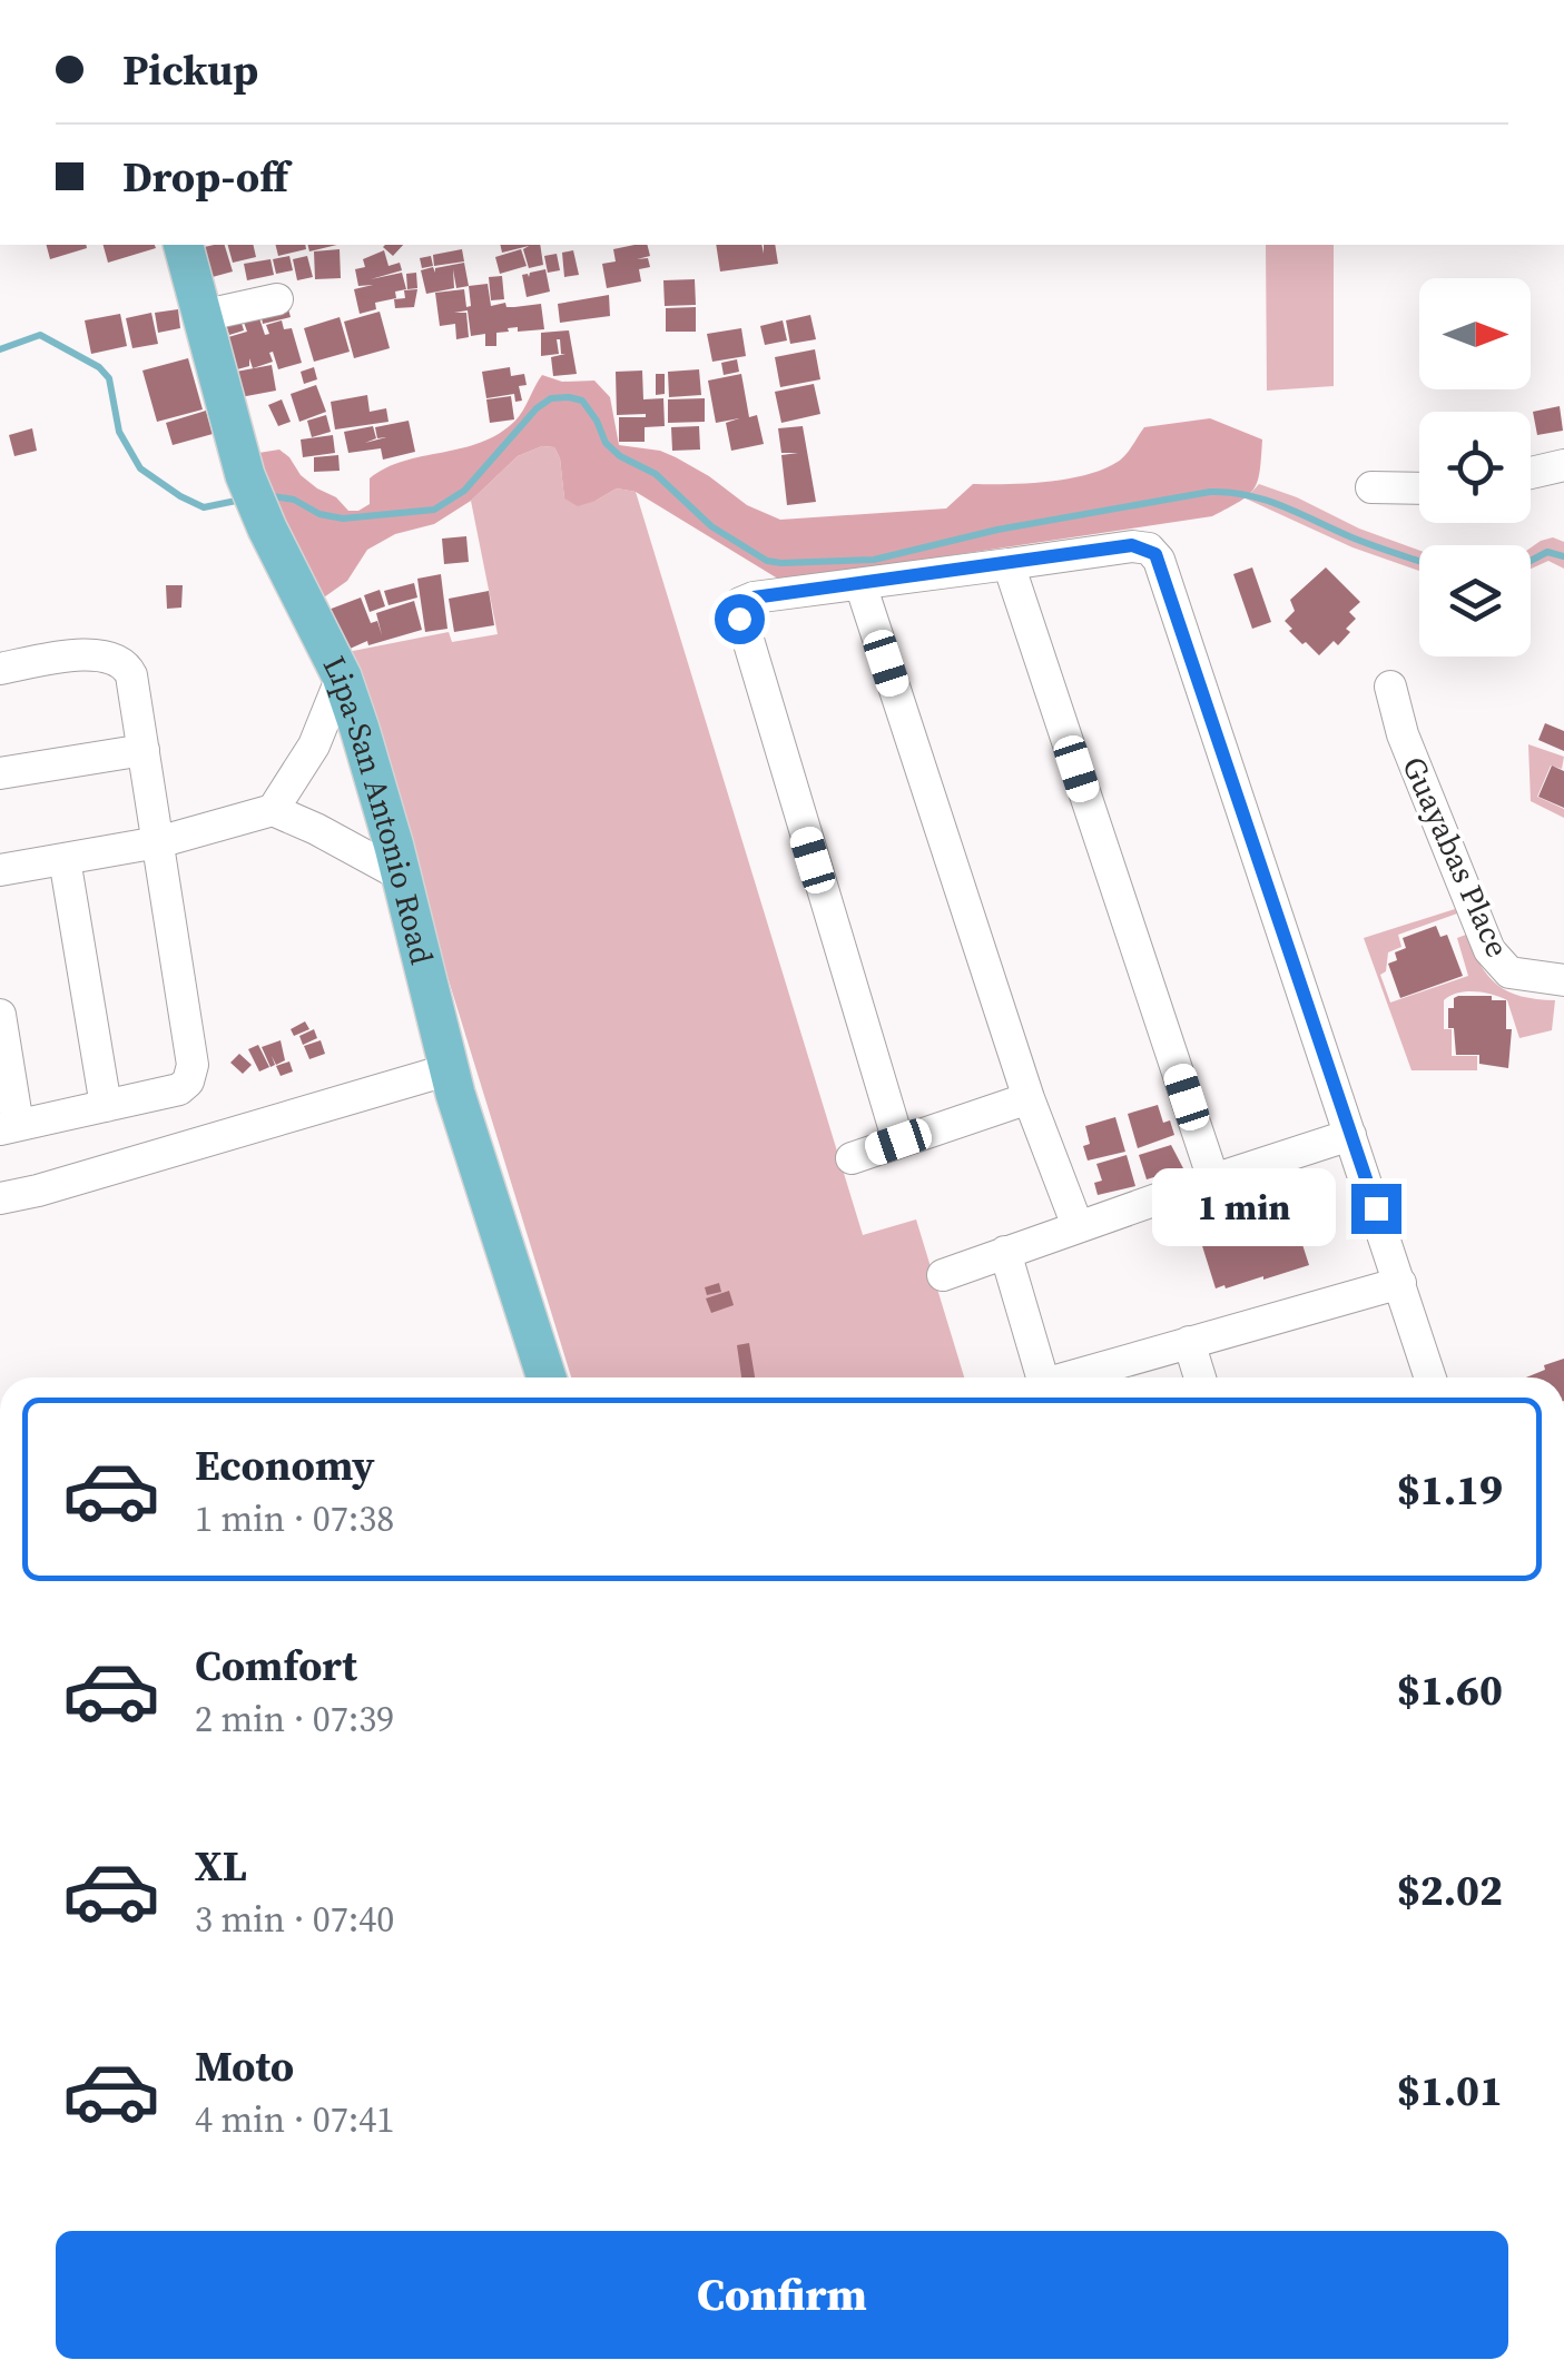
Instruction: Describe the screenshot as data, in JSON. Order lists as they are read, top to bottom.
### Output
{
  "streets": {
    "main road": ["Lipa-San Antonio Road"],
    "street": ["Guayabas Place"]
  },
  "north": "right",
  "page": {
    "banner": ["Pickup", "Drop-off"],
    "bubble": "1 min",
    "list": [
      {
        "name": "Economy",
        "note": "1 min · 07:38",
        "value": "$1.19"
      },
      {
        "name": "Comfort",
        "note": "2 min · 07:39",
        "value": "$1.60"
      },
      {
        "name": "XL",
        "note": "3 min · 07:40",
        "value": "$2.02"
      },
      {
        "name": "Moto",
        "note": "4 min · 07:41",
        "value": "$1.01"
      }
    ],
    "buttons": "Confirm"
  }
}
